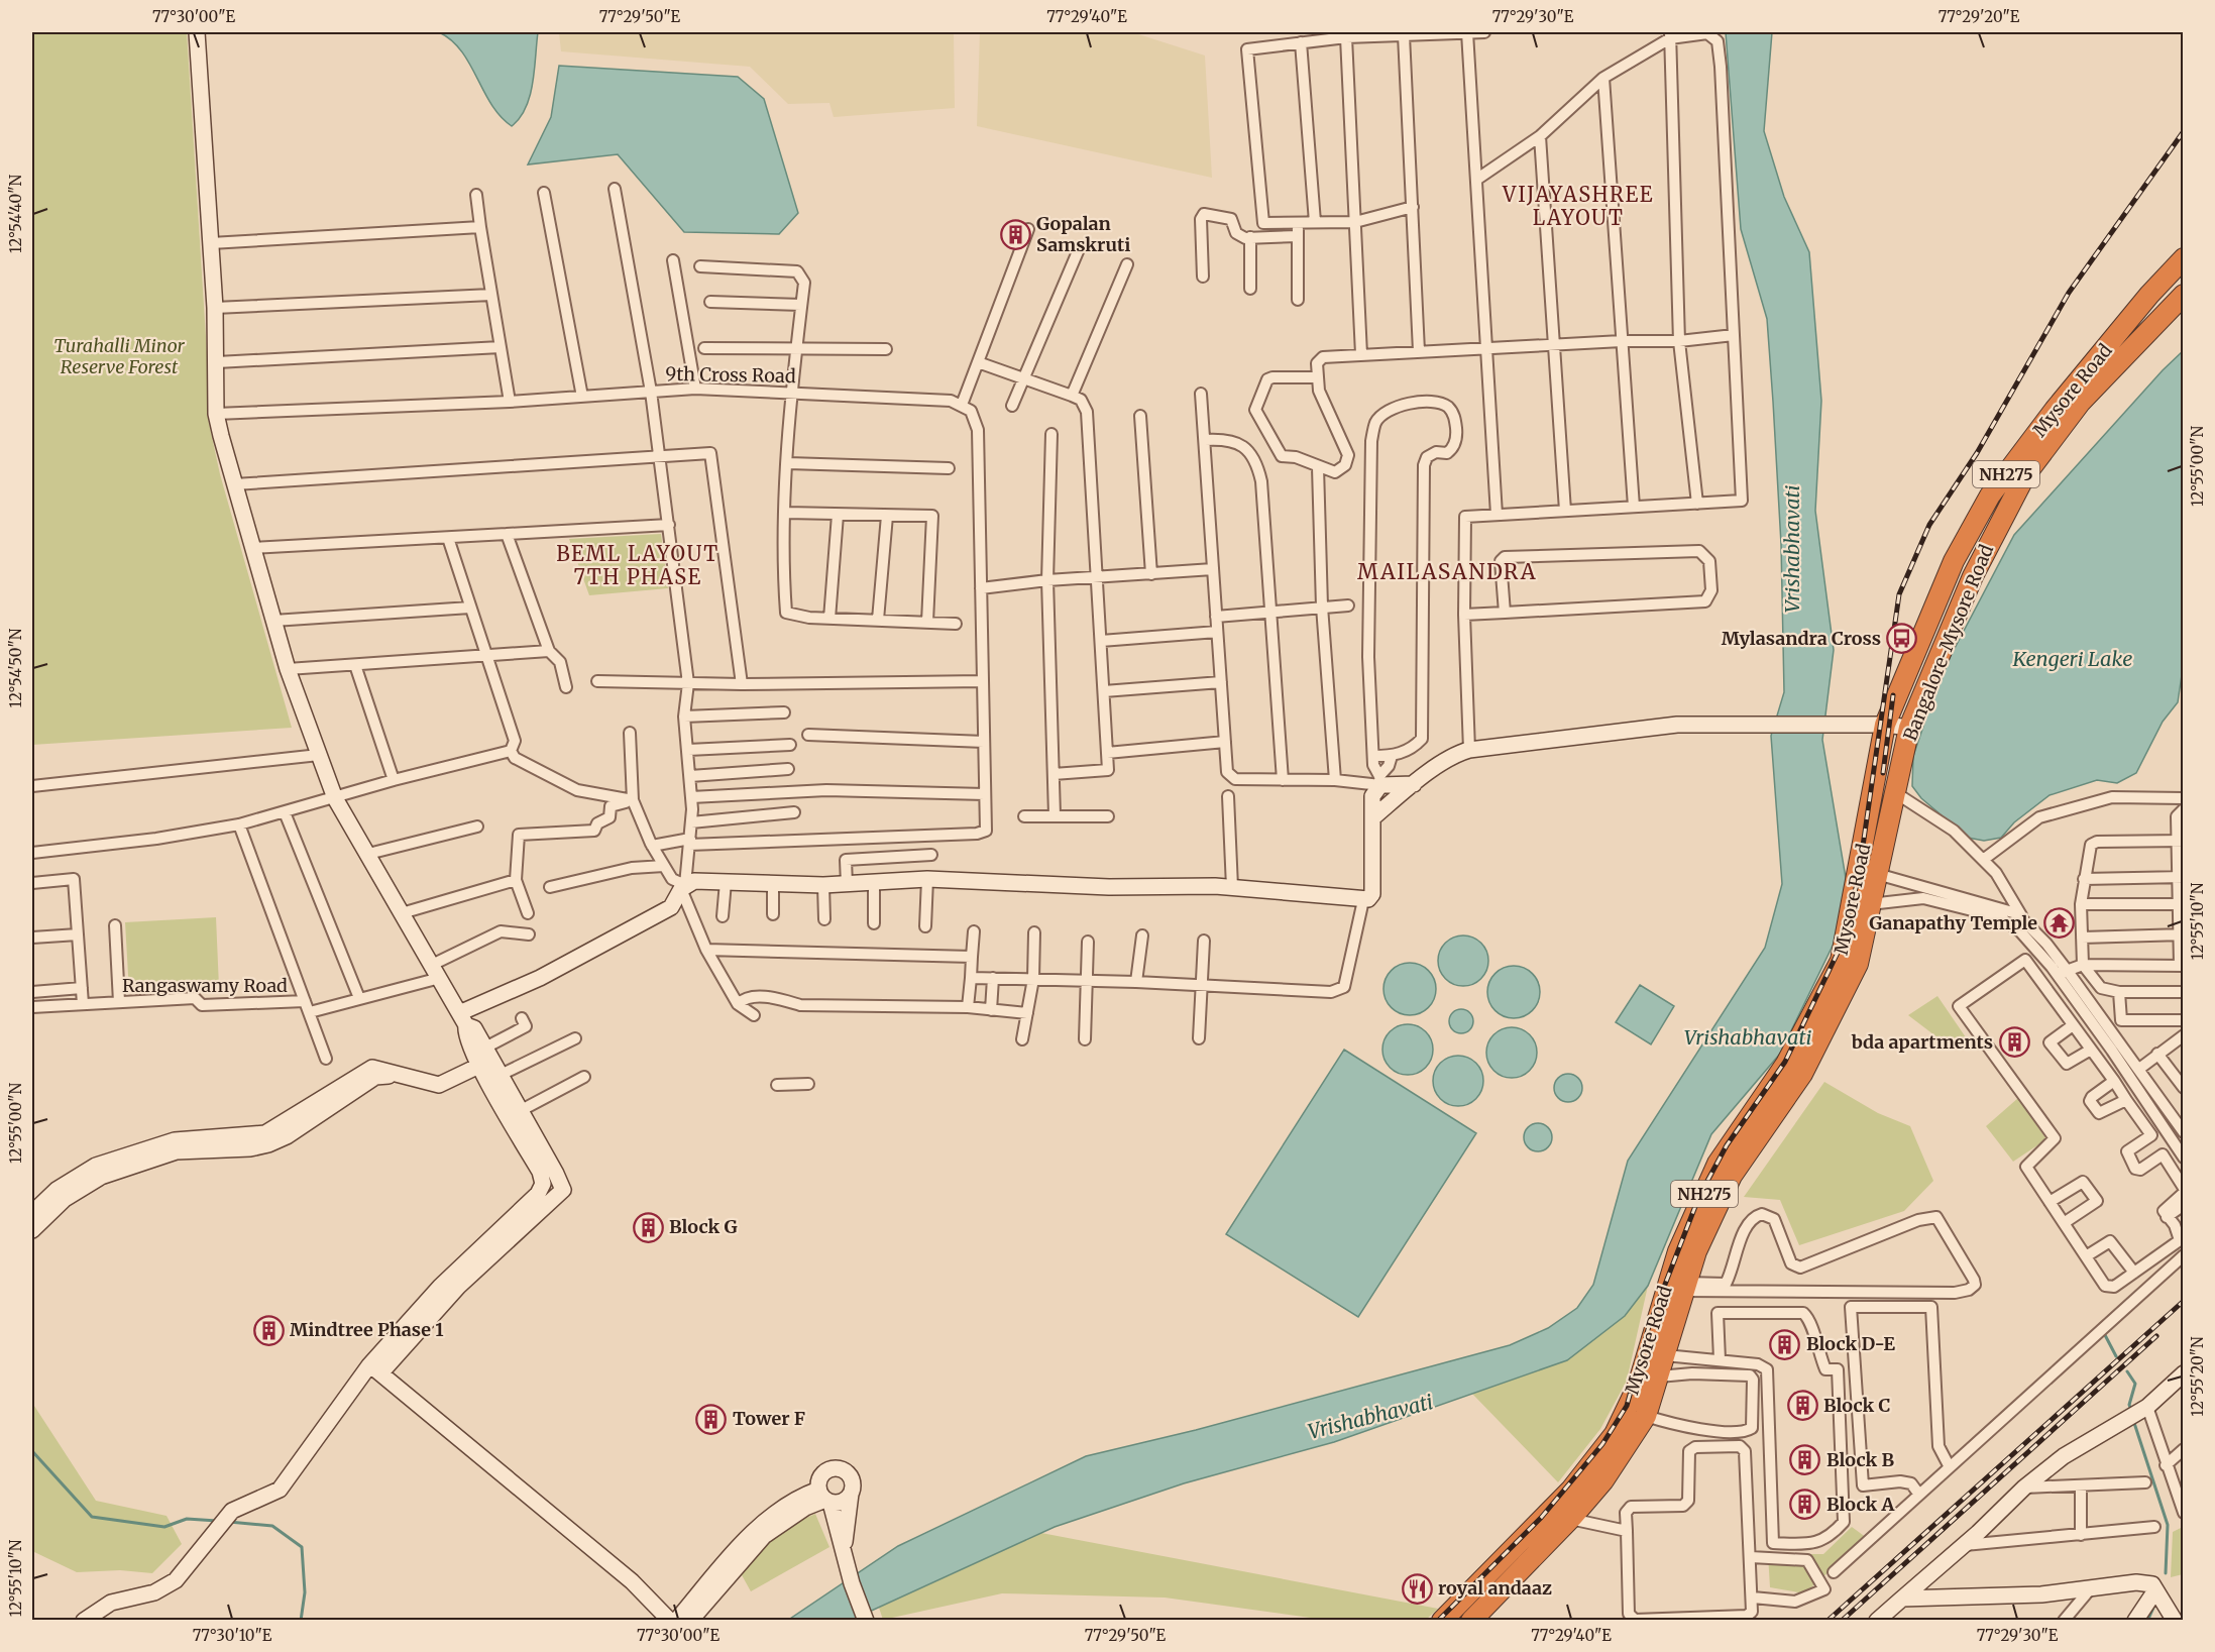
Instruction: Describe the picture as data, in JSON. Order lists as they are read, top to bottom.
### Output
{
  "streets": {
    "highway": ["Mysore Road", "NH275", "Bangalore-Mysore Road"],
    "street": ["9th Cross Road", "Rangaswamy Road"]
  },
  "crossings": [
    ["Mysore Road", "Bangalore-Mysore Road"]
  ],
  "districts": ["VIJAYASHREE LAYOUT", "BEML LAYOUT 7TH PHASE", "MAILASANDRA"],
  "water": ["Vrishabhavati", "Kengeri Lake"],
  "parks": ["Turahalli Minor Reserve Forest"],
  "places": {
    "building": [
      "Gopalan Samskruti",
      "bda apartments",
      "Block G",
      "Mindtree Phase 1",
      "Block D-E",
      "Block C",
      "Tower F",
      "Block B",
      "Block A"
    ],
    "bus stop": ["Mylasandra Cross"],
    "temple": ["Ganapathy Temple"],
    "restaurant": ["royal andaaz"]
  },
  "coordinates": [
    "77°30'00\"E",
    "77°29'50\"E",
    "77°29'40\"E",
    "77°29'30\"E",
    "77°29'20\"E",
    "12°54'40\"N",
    "12°55'00\"N",
    "12°54'50\"N",
    "12°55'10\"N",
    "12°55'20\"N",
    "77°30'10\"E"
  ]
}
